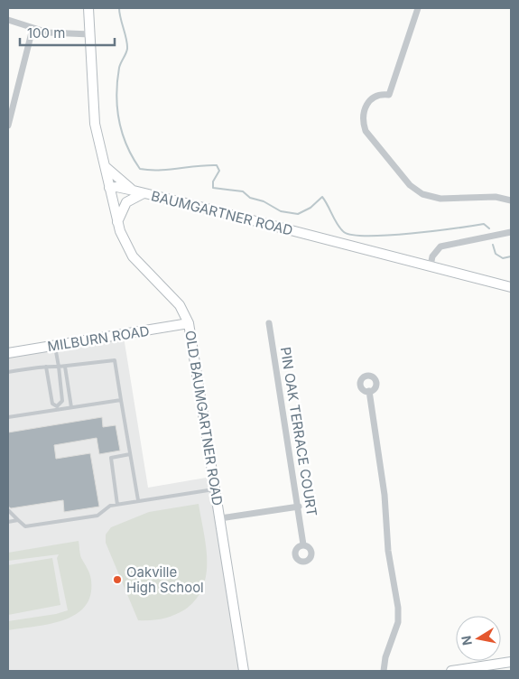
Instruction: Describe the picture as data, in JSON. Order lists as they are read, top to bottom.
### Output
{
  "streets": {
    "street": [
      "BAUMGARTNER ROAD",
      "MILBURN ROAD",
      "OLD BAUMGARTNER ROAD",
      "PIN OAK TERRACE COURT"
    ]
  },
  "crossings": [
    ["BAUMGARTNER ROAD", "OLD BAUMGARTNER ROAD"],
    ["MILBURN ROAD", "OLD BAUMGARTNER ROAD"]
  ],
  "places": ["Oakville High School"],
  "scale_bar": "100 m",
  "north": "left"
}
